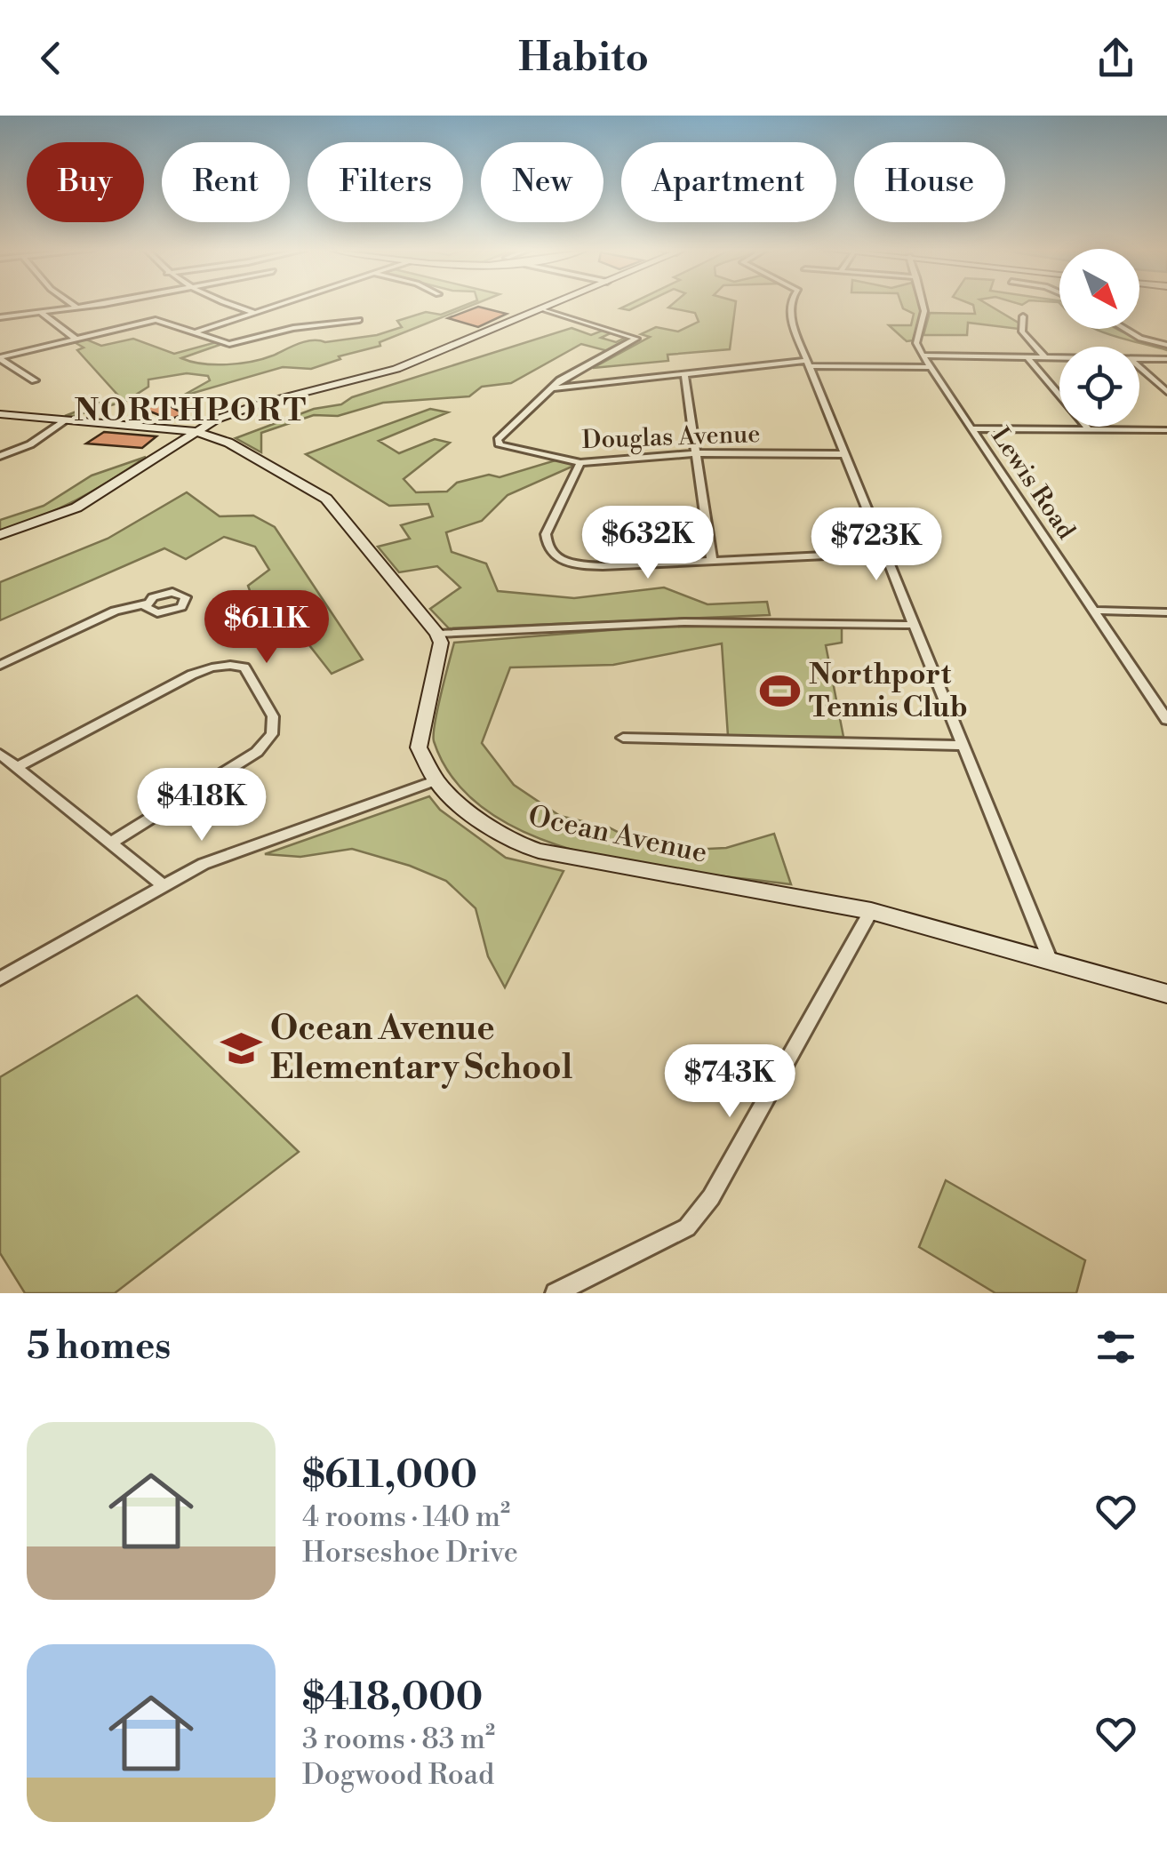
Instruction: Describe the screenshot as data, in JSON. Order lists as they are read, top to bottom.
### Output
{
  "streets": {
    "main road": ["Ocean Avenue"],
    "street": ["Douglas Avenue", "Lewis Road"]
  },
  "districts": ["NORTHPORT"],
  "places": {
    "sports": ["Northport Tennis Club"],
    "school or university": ["Ocean Avenue Elementary School"]
  },
  "north": "bottom right",
  "page": {
    "header": "Habito",
    "chip": [
      "Buy",
      "Rent",
      "Filters",
      "New",
      "Apartment",
      "House"
    ],
    "price": [
      "$632K",
      "$723K",
      "$611K",
      "$418K",
      "$743K"
    ],
    "heading": "5 homes",
    "list": [
      {
        "name": "$611,000",
        "note": "4 rooms · 140 m² · Horseshoe Drive"
      },
      {
        "name": "$418,000",
        "note": "3 rooms · 83 m² · Dogwood Road"
      }
    ]
  }
}
